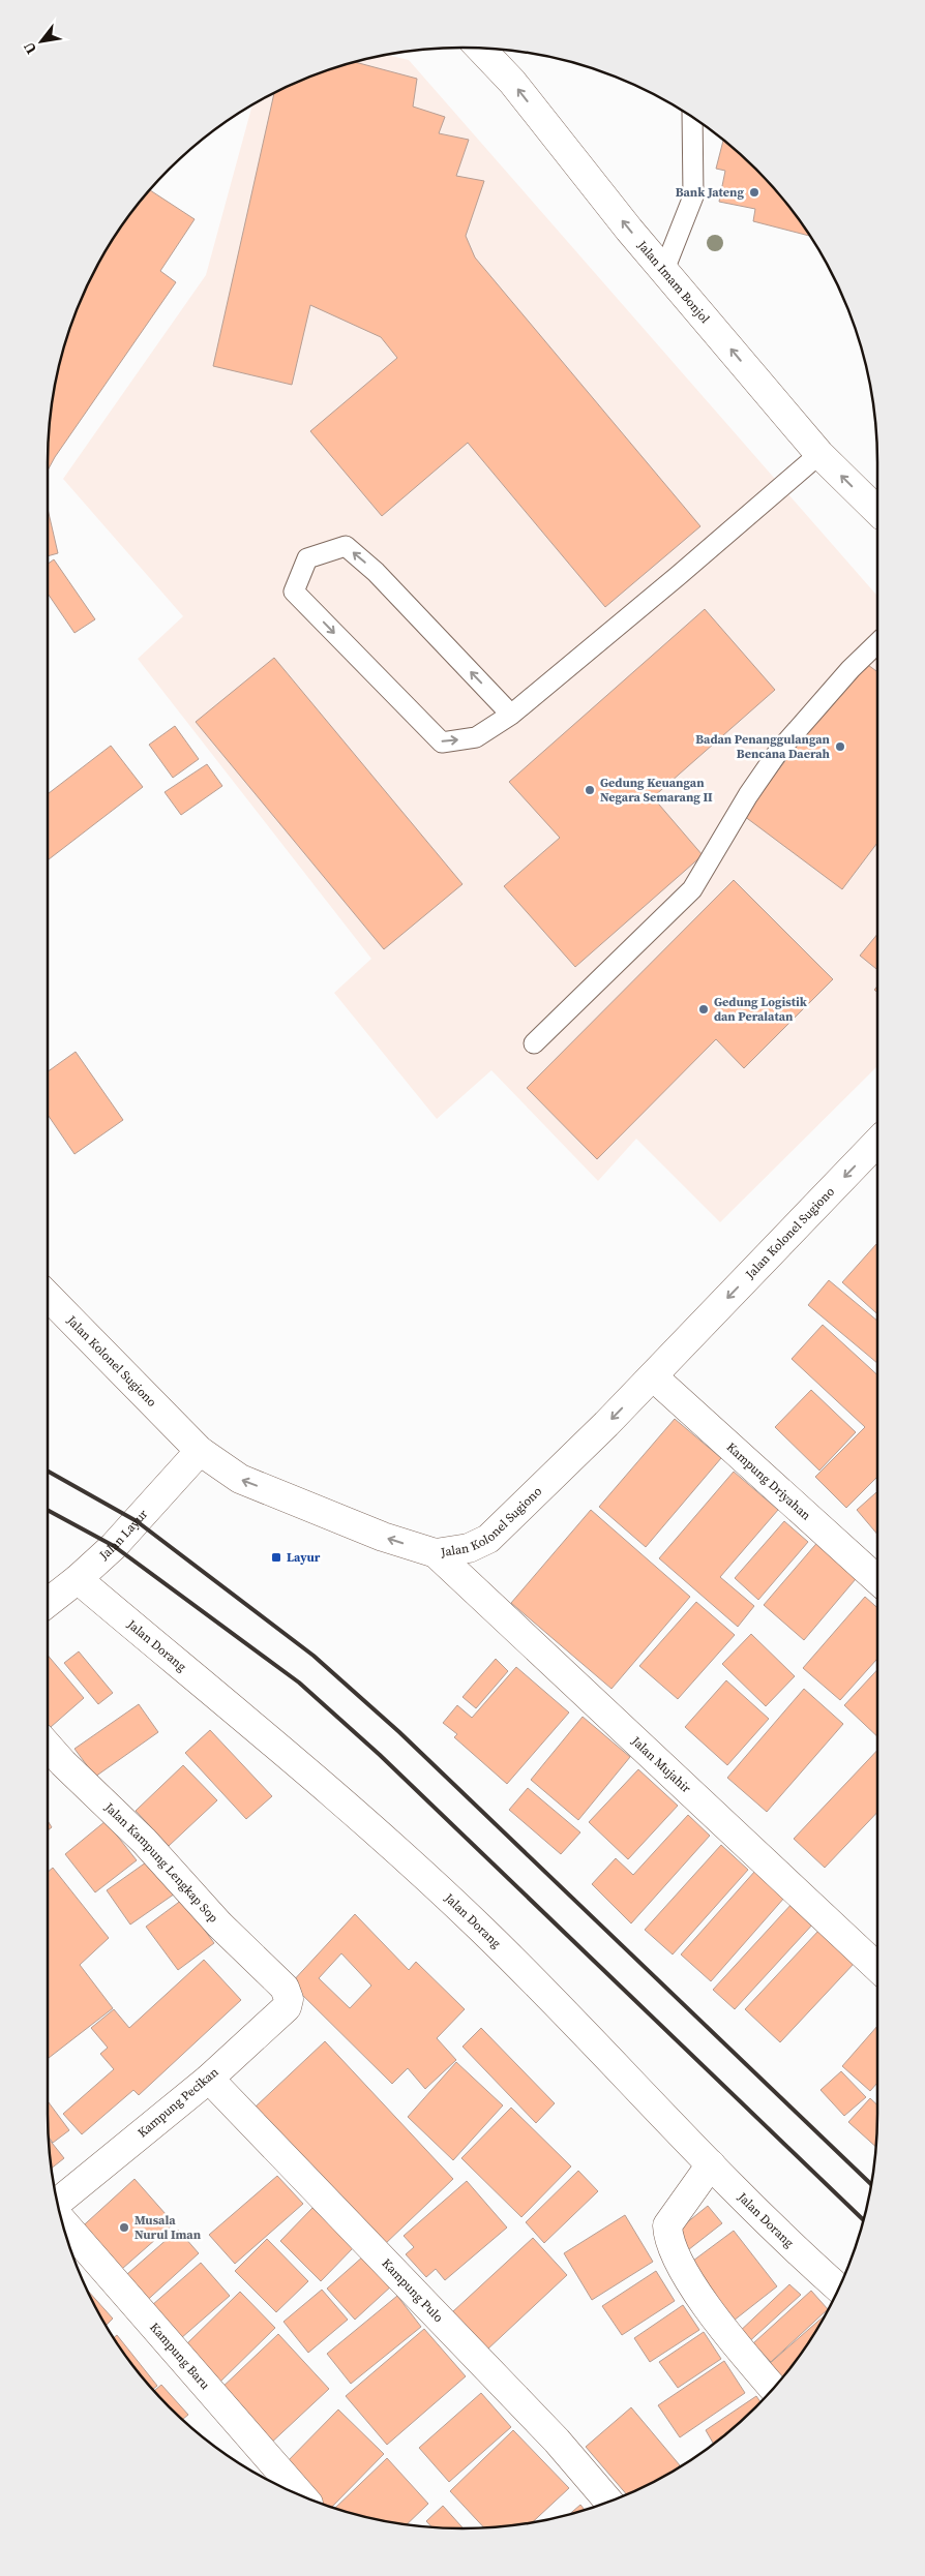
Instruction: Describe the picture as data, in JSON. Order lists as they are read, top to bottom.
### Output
{
  "streets": {
    "street": [
      "Jalan Imam Bonjol",
      "Jalan Kolonel Sugiono",
      "Kampung Driyahan",
      "Jalan Layur",
      "Jalan Dorang",
      "Jalan Mujahir",
      "Jalan Kampung Lengkap Sop",
      "Kampung Pecikan",
      "Kampung Pulo",
      "Kampung Baru"
    ]
  },
  "crossings": [
    ["Jalan Kolonel Sugiono", "Kampung Driyahan"],
    ["Jalan Kolonel Sugiono", "Jalan Layur"],
    ["Jalan Kolonel Sugiono", "Jalan Mujahir"],
    ["Jalan Layur", "Jalan Dorang"],
    ["Jalan Kampung Lengkap Sop", "Kampung Pecikan"],
    ["Kampung Pecikan", "Kampung Pulo"]
  ],
  "one_way": ["Jalan Imam Bonjol", "Jalan Kolonel Sugiono"],
  "places": {
    "other": [
      "Bank Jateng",
      "Badan Penanggulangan Bencana Daerah",
      "Gedung Keuangan Negara Semarang II",
      "Gedung Logistik dan Peralatan",
      "Musala Nurul Iman"
    ],
    "transit": ["Layur"]
  },
  "north": "bottom left"
}
